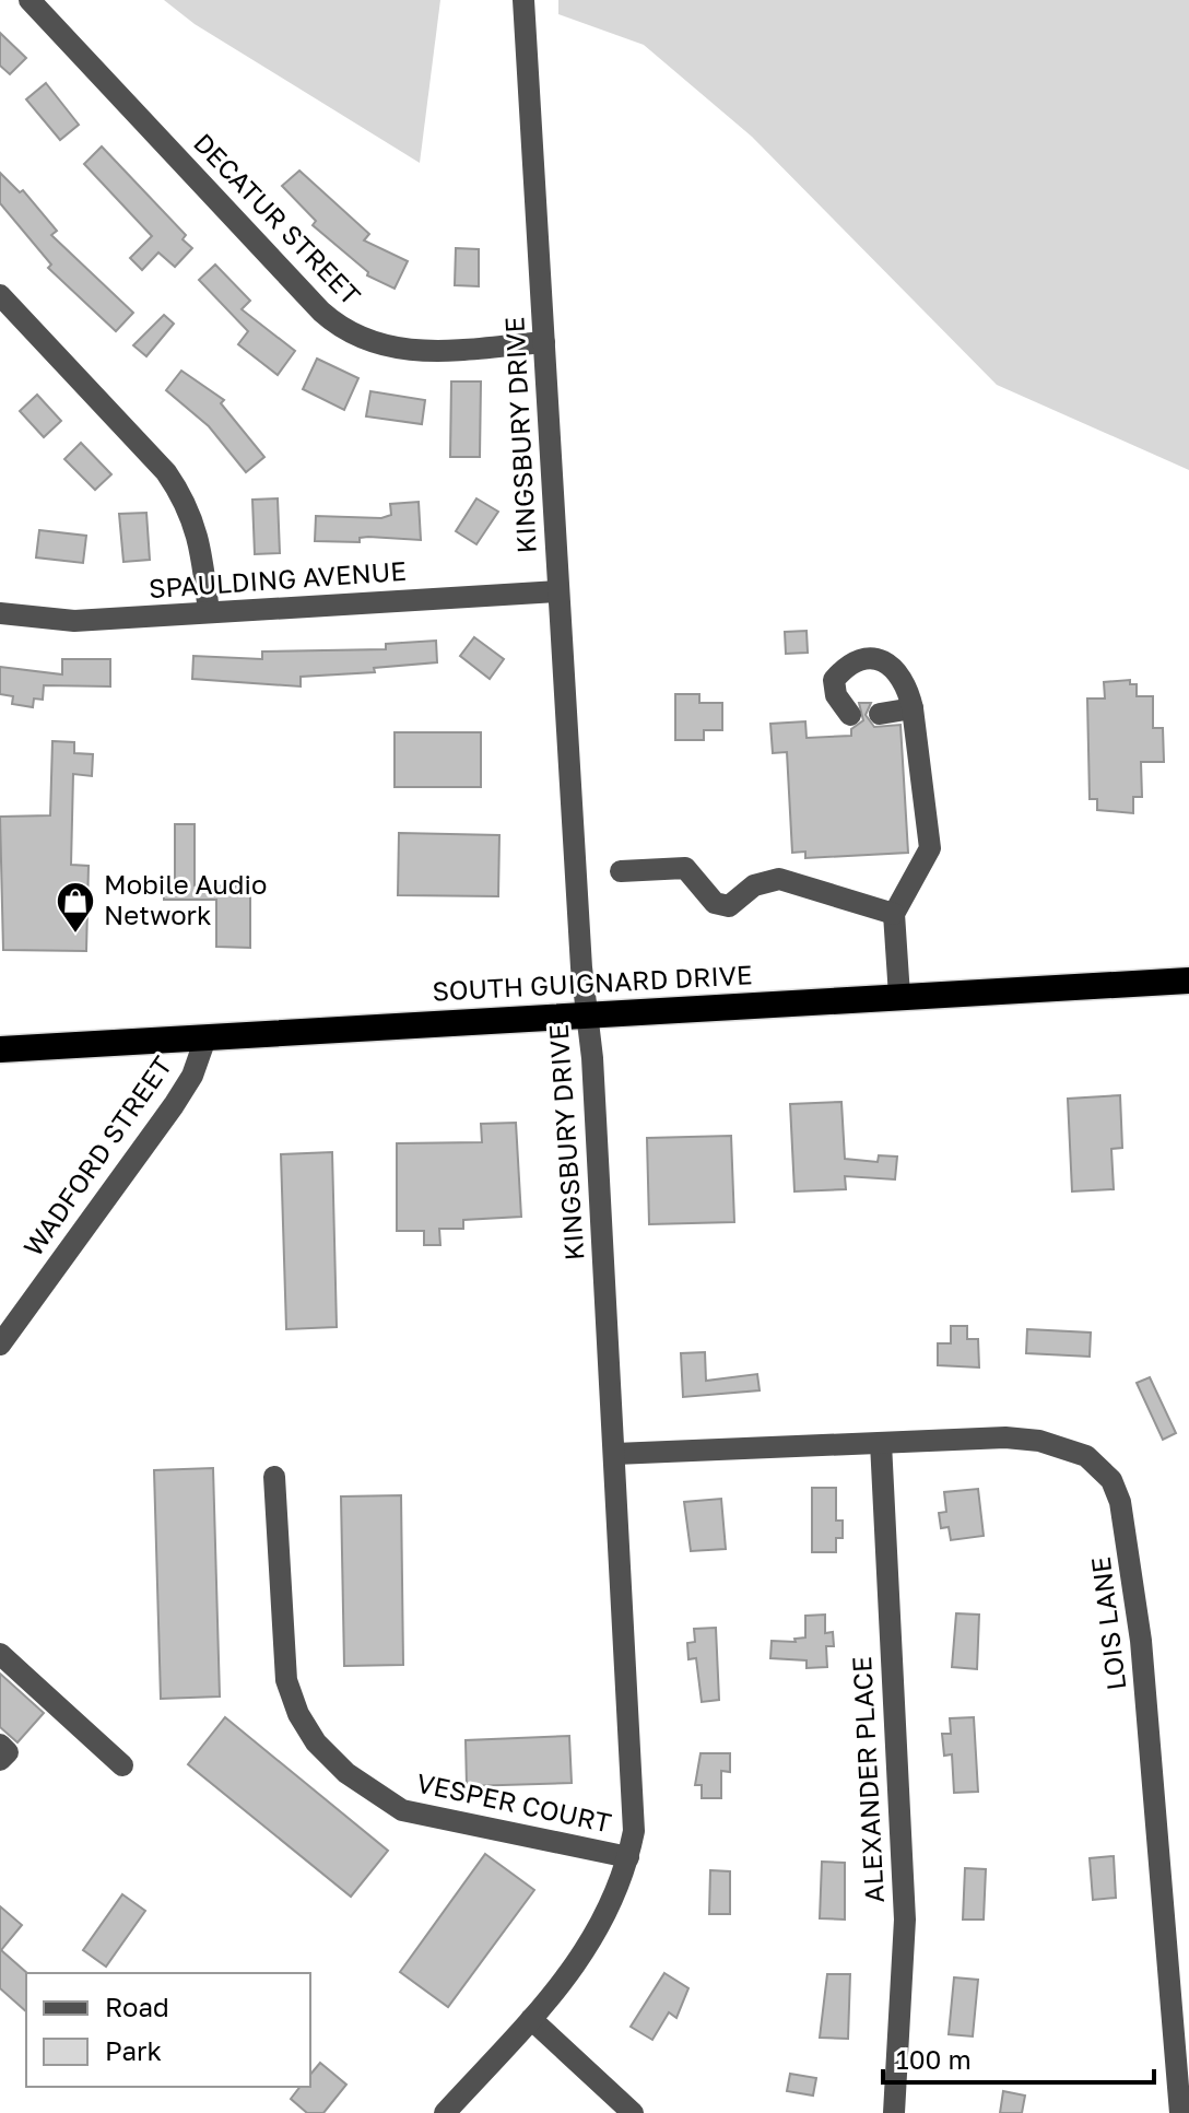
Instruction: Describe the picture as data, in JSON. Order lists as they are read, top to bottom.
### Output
{
  "streets": {
    "highway": ["SOUTH GUIGNARD DRIVE"],
    "street": [
      "DECATUR STREET",
      "KINGSBURY DRIVE",
      "SPAULDING AVENUE",
      "WADFORD STREET",
      "LOIS LANE",
      "ALEXANDER PLACE",
      "VESPER COURT"
    ]
  },
  "crossings": [
    ["DECATUR STREET", "KINGSBURY DRIVE"],
    ["KINGSBURY DRIVE", "SPAULDING AVENUE"],
    ["KINGSBURY DRIVE", "SOUTH GUIGNARD DRIVE"],
    ["KINGSBURY DRIVE", "LOIS LANE"],
    ["KINGSBURY DRIVE", "VESPER COURT"],
    ["SOUTH GUIGNARD DRIVE", "WADFORD STREET"],
    ["LOIS LANE", "ALEXANDER PLACE"]
  ],
  "places": {
    "shop": ["Mobile Audio Network"]
  },
  "legend": ["Road", "Park"],
  "scale_bar": "100 m"
}
